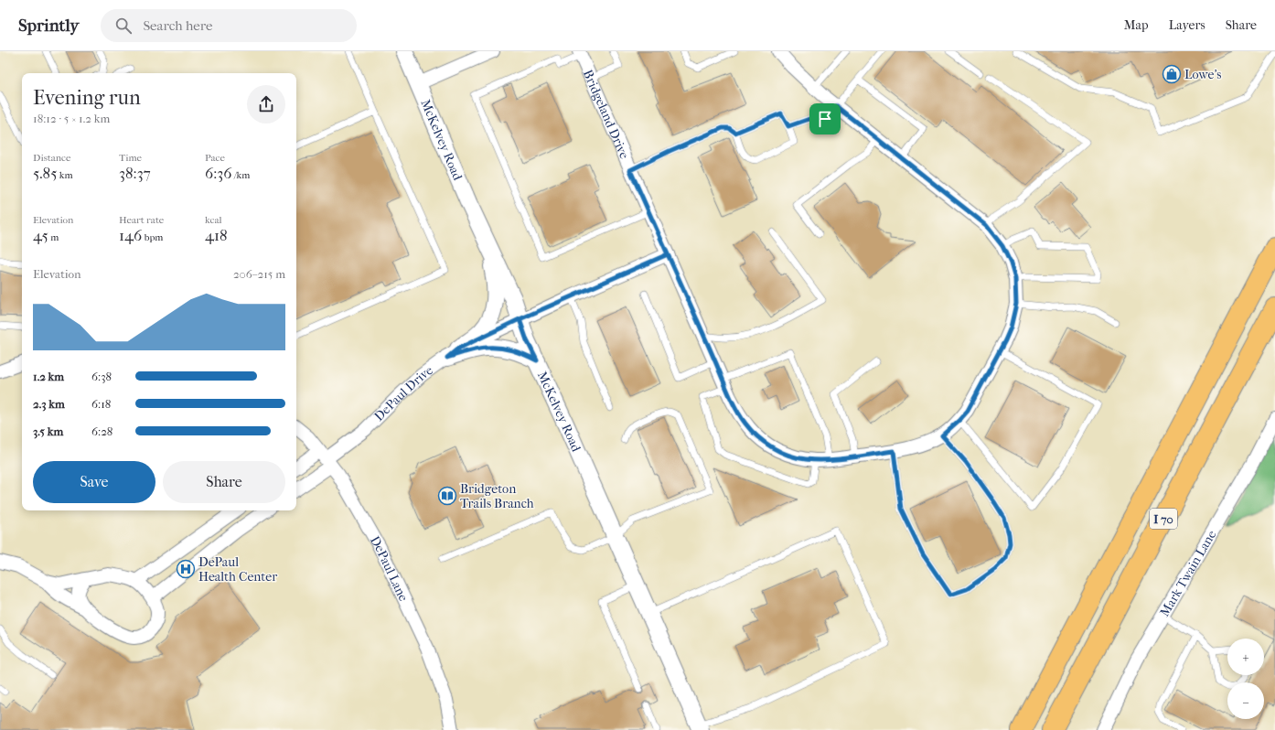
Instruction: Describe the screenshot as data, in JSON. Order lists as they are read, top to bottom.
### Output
{
  "streets": {
    "highway": ["I 70"],
    "street": [
      "Bridgeland Drive",
      "McKelvey Road",
      "DePaul Drive",
      "DePaul Lane",
      "Mark Twain Lane"
    ]
  },
  "crossings": [
    ["Bridgeland Drive", "DePaul Drive"],
    ["McKelvey Road", "DePaul Drive"],
    ["DePaul Drive", "DePaul Lane"]
  ],
  "places": {
    "shop": ["Lowe's"],
    "library": ["Bridgeton Trails Branch"],
    "hospital": ["DePaul Health Center"]
  },
  "page": {
    "header": "Sprintly",
    "search": "Search here",
    "nav": ["Map", "Layers", "Share"],
    "heading": ["Evening run", "18:12 · 5 × 1.2 km"],
    "stats": [
      ["Distance", "5.85 km"],
      ["Time", "38:37"],
      ["Pace", "6:36 /km"],
      ["Elevation", "45 m"],
      ["Heart rate", "146 bpm"],
      ["kcal", "418"]
    ],
    "chart": ["Elevation", "206–215 m"],
    "list": [
      {
        "name": "1.2 km",
        "note": "6:38"
      },
      {
        "name": "2.3 km",
        "note": "6:18"
      },
      {
        "name": "3.5 km",
        "note": "6:28"
      }
    ],
    "buttons": ["Save", "Share"],
    "map_buttons": ["+", "−"]
  }
}
